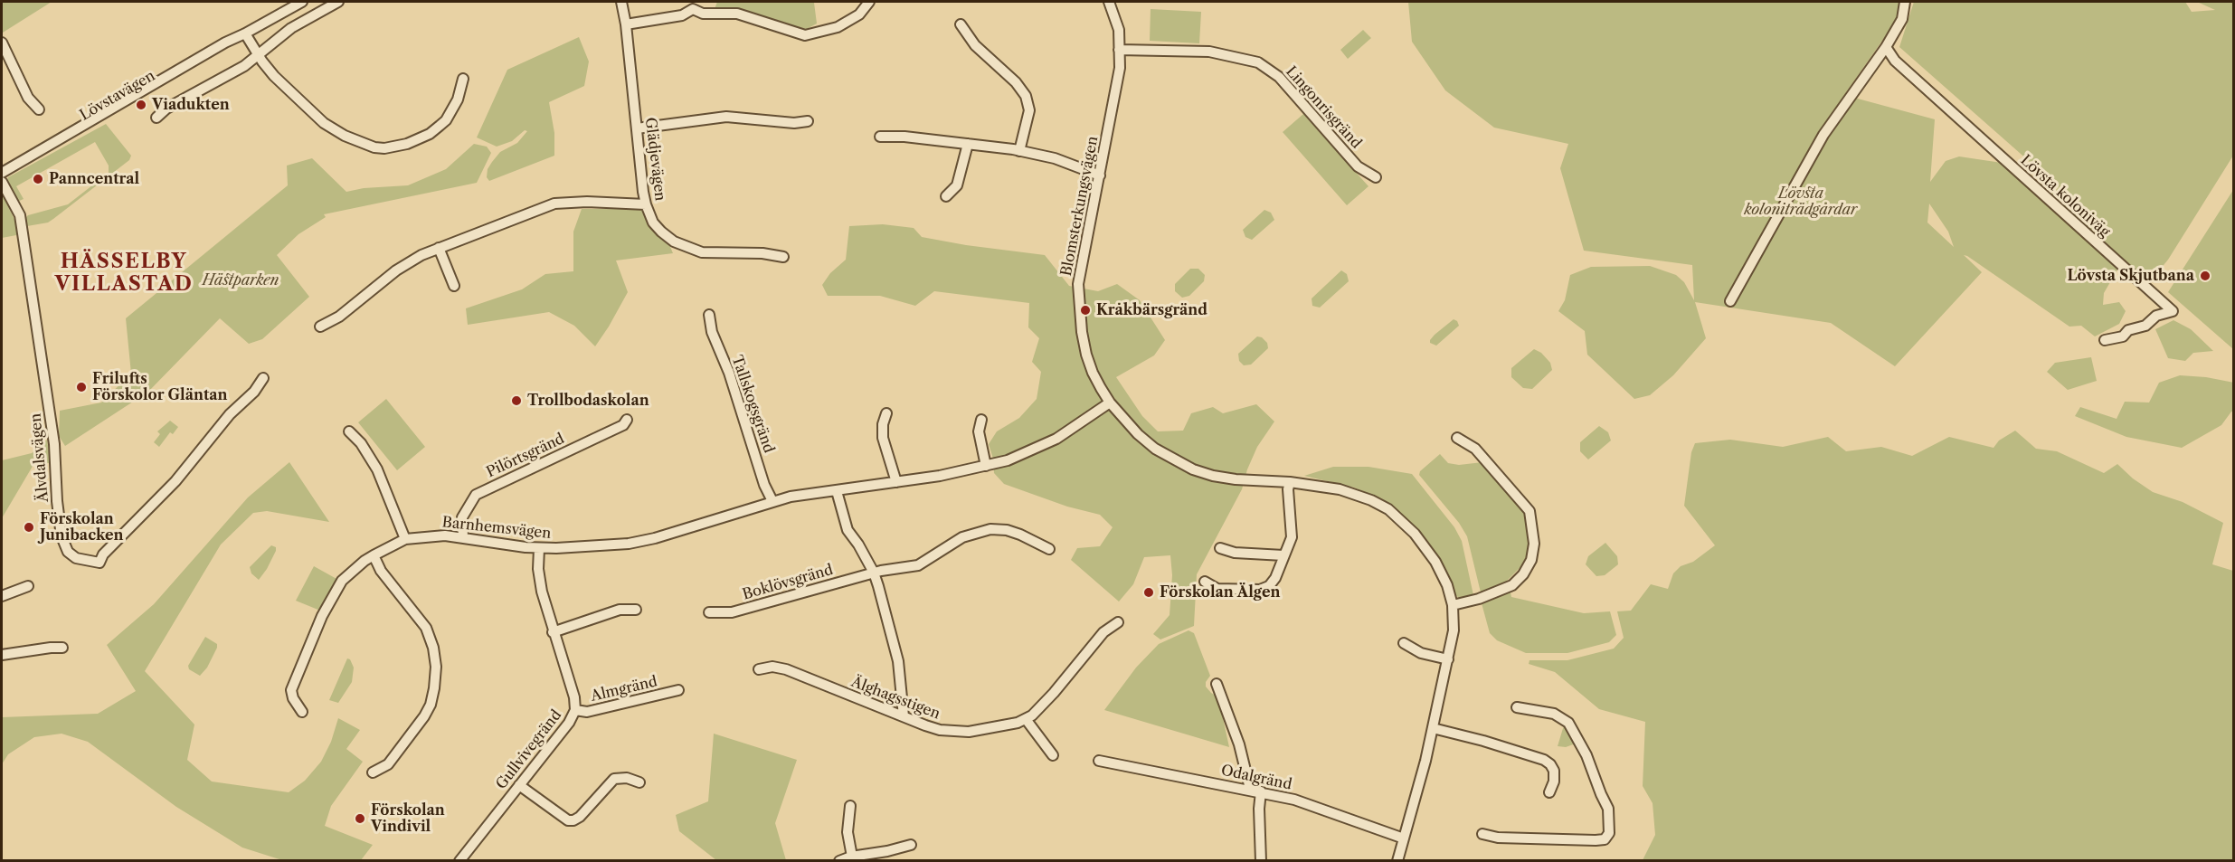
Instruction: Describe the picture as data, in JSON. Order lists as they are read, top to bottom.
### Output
{
  "streets": {
    "street": [
      "Lövstavägen",
      "Lingonrisgränd",
      "Glädjevägen",
      "Lövsta koloniväg",
      "Blomsterkungsvägen",
      "Tallskogsgränd",
      "Pilörtsgränd",
      "Älvdalsvägen",
      "Barnhemsvägen",
      "Boklövsgränd",
      "Almgränd",
      "Älghagsstigen",
      "Gullvivegränd",
      "Odalgränd"
    ]
  },
  "crossings": [
    ["Lingonrisgränd", "Blomsterkungsvägen"],
    ["Blomsterkungsvägen", "Barnhemsvägen"],
    ["Blomsterkungsvägen", "Odalgränd"],
    ["Tallskogsgränd", "Barnhemsvägen"],
    ["Pilörtsgränd", "Barnhemsvägen"],
    ["Barnhemsvägen", "Gullvivegränd"],
    ["Almgränd", "Gullvivegränd"]
  ],
  "districts": ["HÄSSELBY VILLASTAD"],
  "parks": ["Lövsta koloniträdgårdar", "Hästparken"],
  "places": [
    "Viadukten",
    "Panncentral",
    "Lövsta Skjutbana",
    "Kråkbärsgränd",
    "Frilufts Förskolor Gläntan",
    "Trollbodaskolan",
    "Förskolan Junibacken",
    "Förskolan Älgen",
    "Förskolan Vindivil"
  ]
}
